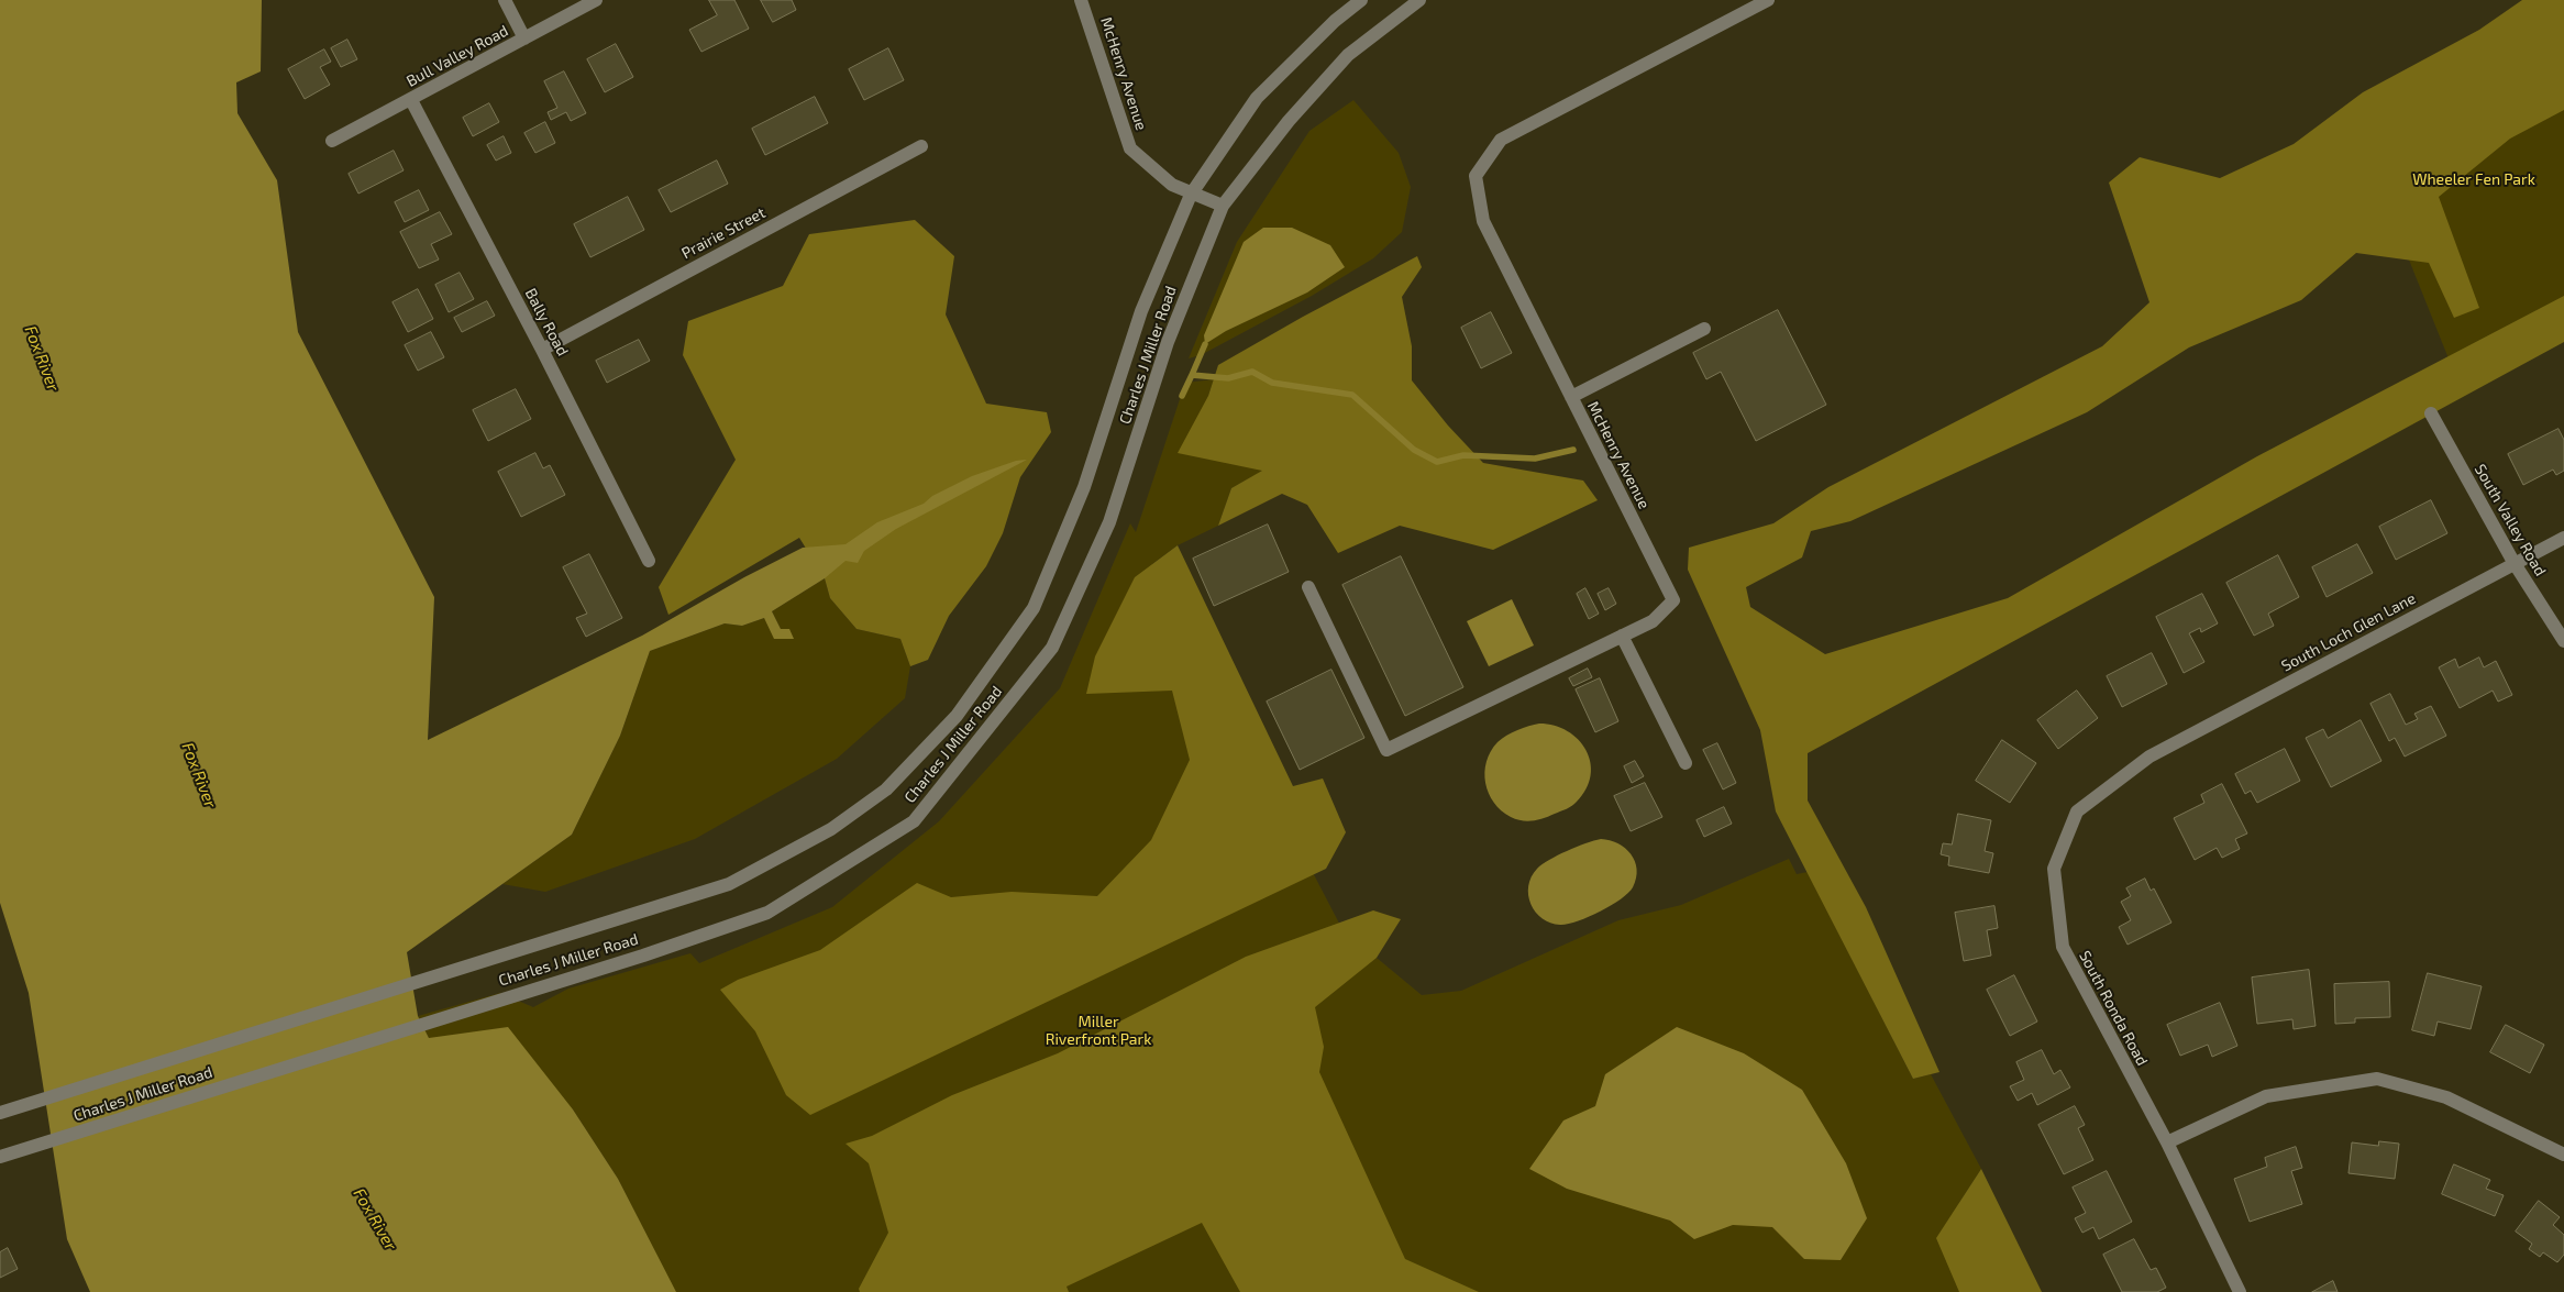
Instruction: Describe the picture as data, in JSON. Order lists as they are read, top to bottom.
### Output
{
  "streets": {
    "street": [
      "Bull Valley Road",
      "McHenry Avenue",
      "Prairie Street",
      "Bally Road",
      "Charles J Miller Road",
      "South Valley Road",
      "South Loch Glen Lane",
      "South Ronda Road"
    ]
  },
  "crossings": [
    ["Bull Valley Road", "Bally Road"],
    ["McHenry Avenue", "Charles J Miller Road"],
    ["Prairie Street", "Bally Road"],
    ["South Valley Road", "South Loch Glen Lane"],
    ["South Loch Glen Lane", "South Ronda Road"]
  ],
  "water": ["Fox River"],
  "parks": ["Wheeler Fen Park", "Miller Riverfront Park"]
}
